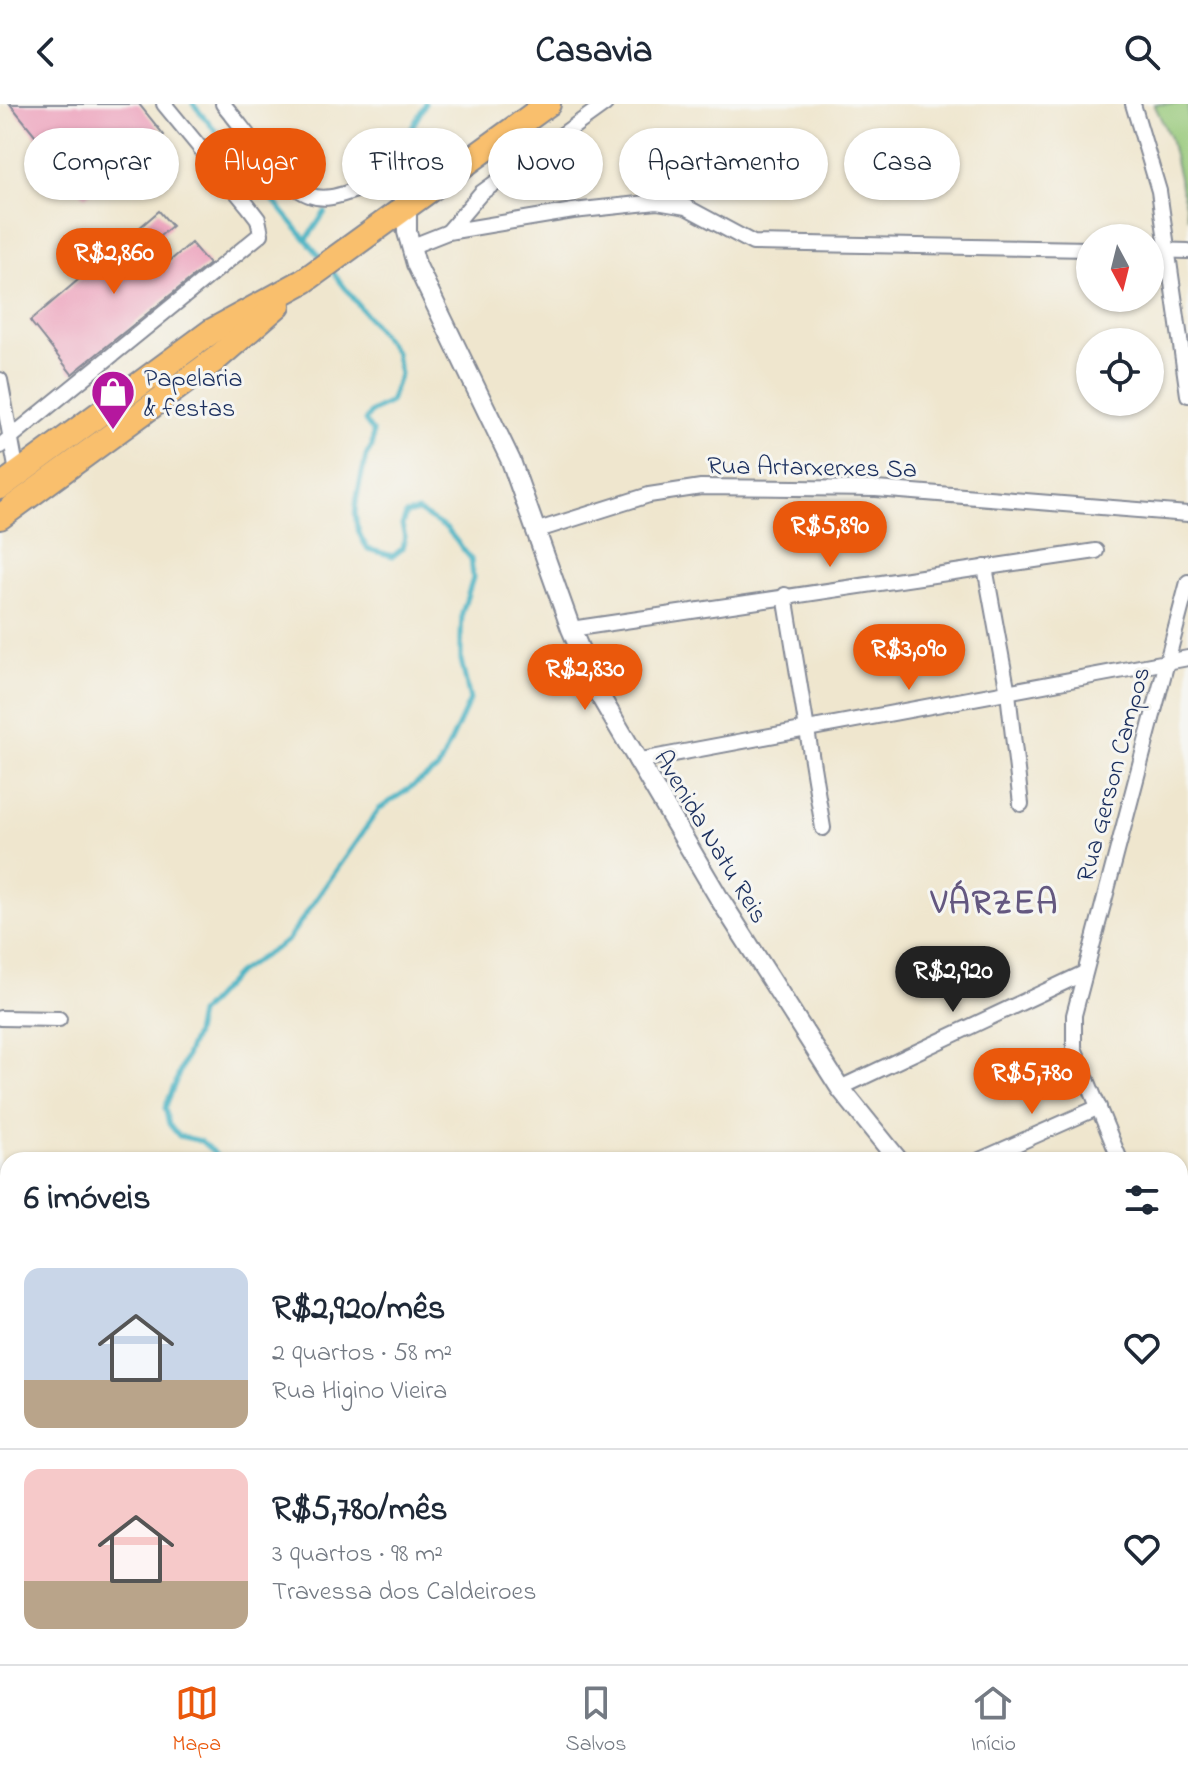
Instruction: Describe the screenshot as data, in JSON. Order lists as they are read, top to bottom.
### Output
{
  "streets": {
    "street": ["Rua Artarxerxes Sa", "Rua Gerson Campos", "Avenida Natu Reis"]
  },
  "crossings": [
    ["Rua Artarxerxes Sa", "Avenida Natu Reis"]
  ],
  "districts": ["VÁRZEA"],
  "places": {
    "shop": ["Papelaria & festas"]
  },
  "north": "bottom",
  "page": {
    "header": "Casavia",
    "chip": [
      "Comprar",
      "Alugar",
      "Filtros",
      "Novo",
      "Apartamento",
      "Casa"
    ],
    "price": [
      "R$2,860",
      "R$5,890",
      "R$3,090",
      "R$2,830",
      "R$2,920",
      "R$5,780"
    ],
    "heading": "6 imóveis",
    "list": [
      {
        "name": "R$2,920/mês",
        "note": "2 quartos · 58 m² · Rua Higino Vieira"
      },
      {
        "name": "R$5,780/mês",
        "note": "3 quartos · 98 m² · Travessa dos Caldeiroes"
      }
    ],
    "tabs": ["Mapa", "Salvos", "Início"]
  }
}
